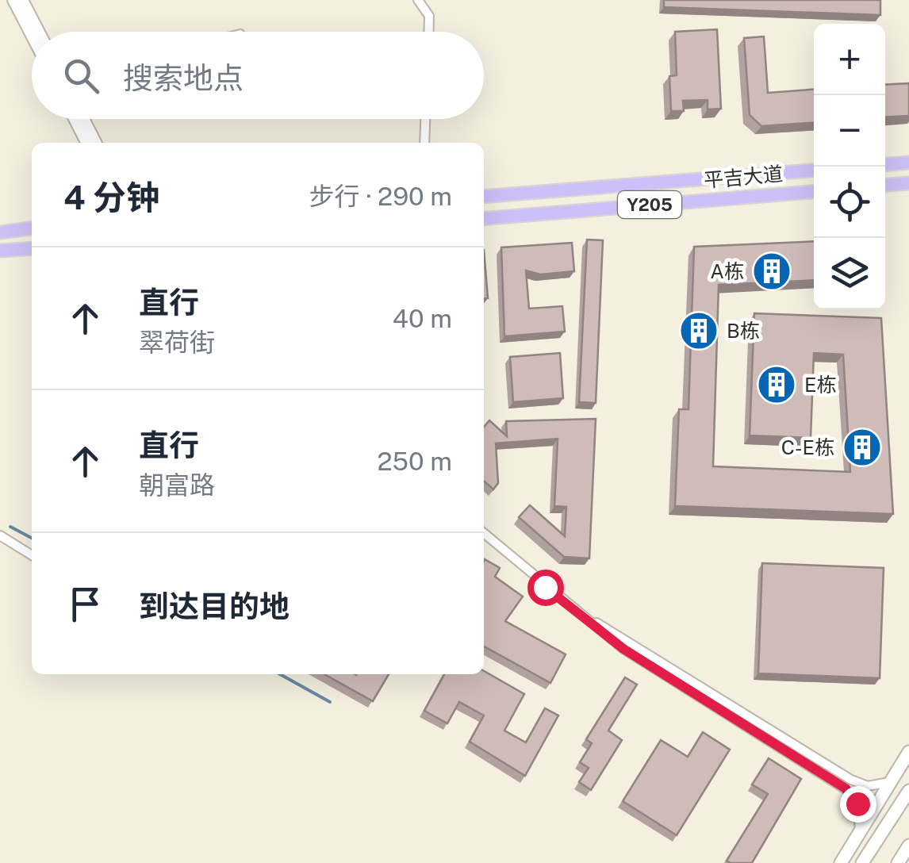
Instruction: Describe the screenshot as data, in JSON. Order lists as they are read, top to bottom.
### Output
{
  "streets": {
    "main road": ["平吉大道", "Y205"]
  },
  "places": {
    "building": [
      "A栋",
      "B栋",
      "E栋",
      "C-E栋"
    ]
  },
  "page": {
    "map_buttons": ["+", "−"],
    "search": "搜索地点",
    "heading": ["4 分钟", "步行 · 290 m"],
    "list": [
      ["直行", "翠荷街", "40 m"],
      ["直行", "朝富路", "250 m"],
      "到达目的地"
    ]
  }
}
